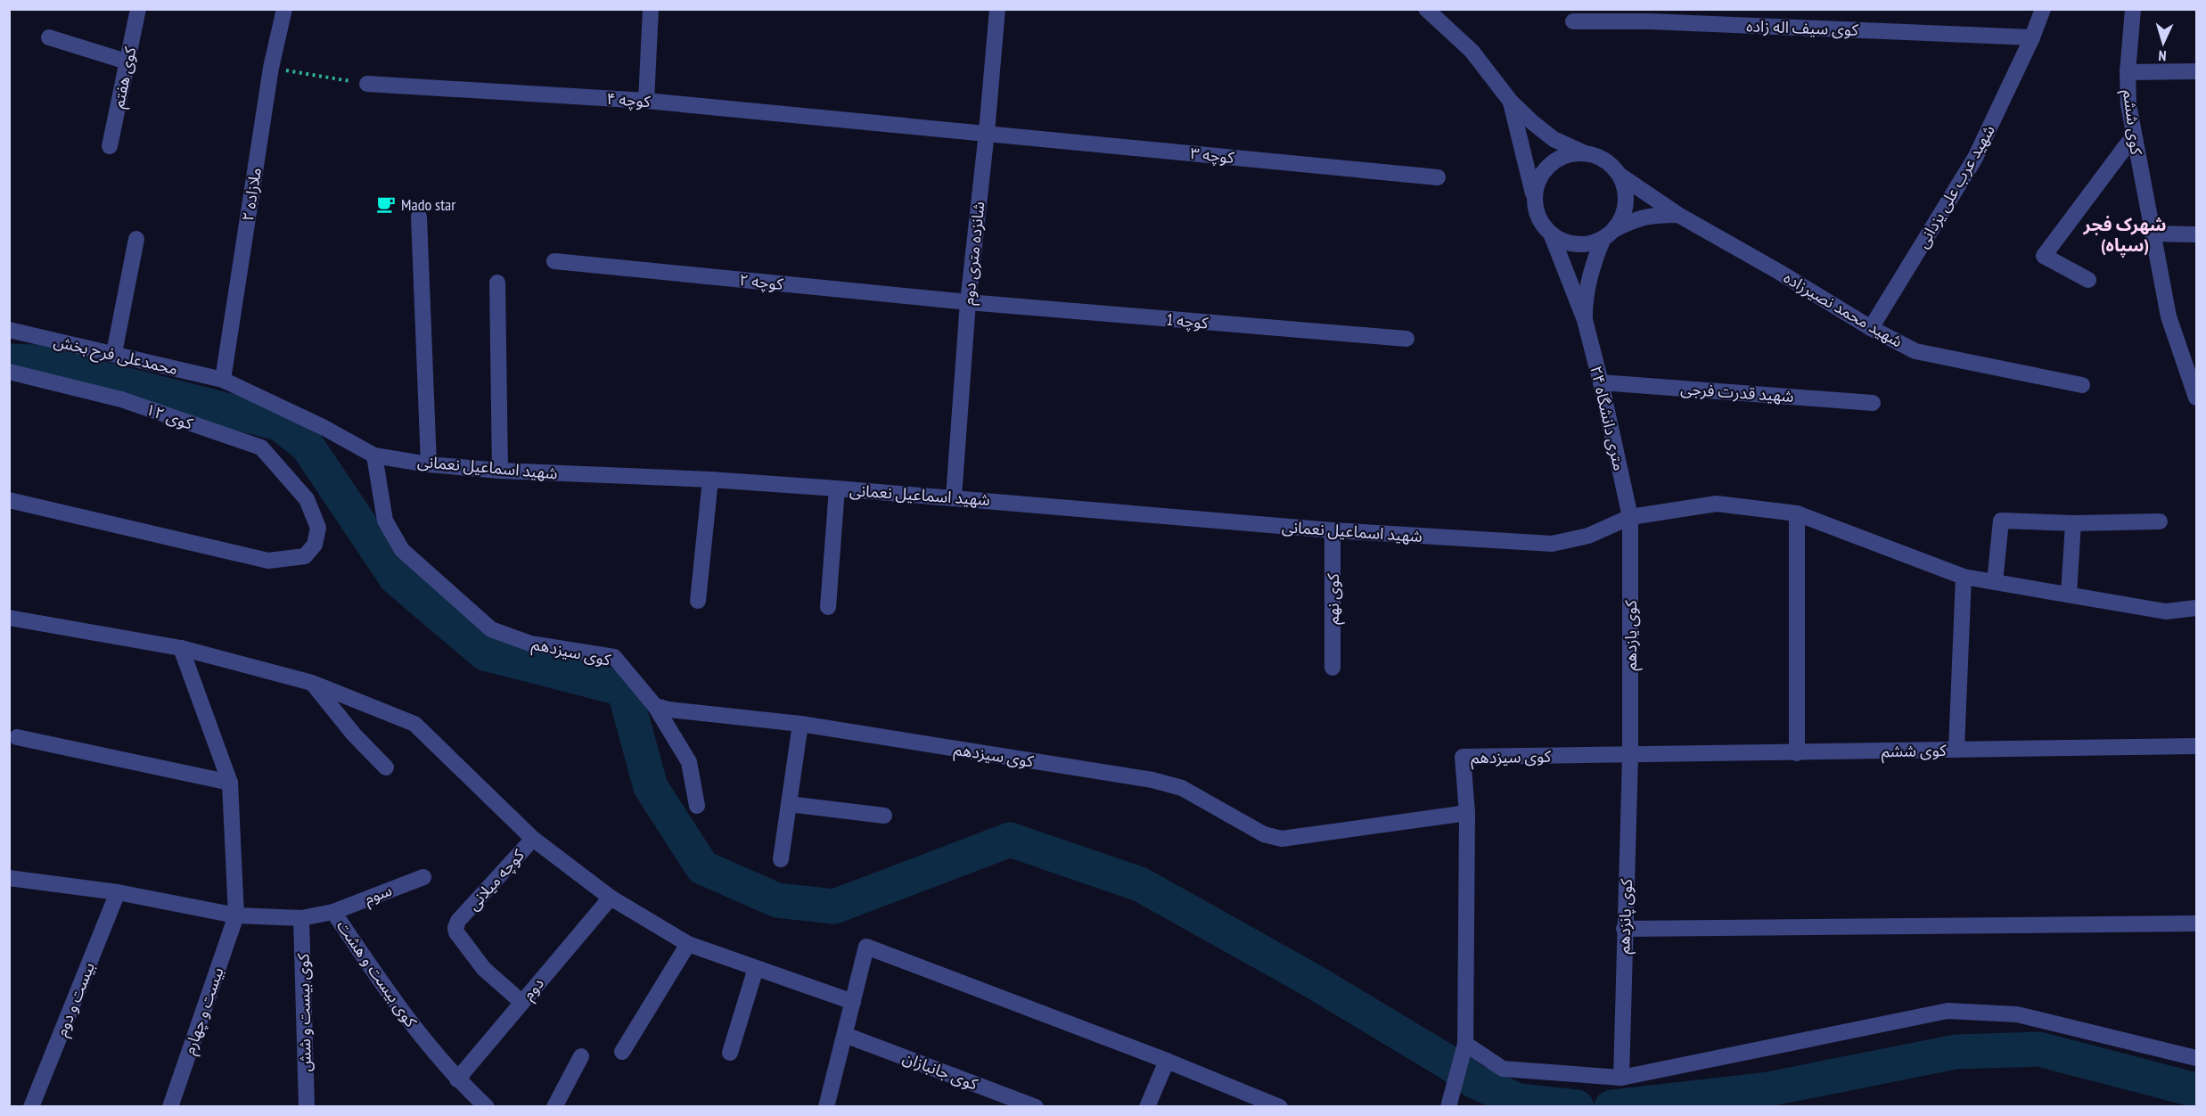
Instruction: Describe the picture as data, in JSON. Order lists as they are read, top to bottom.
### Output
{
  "streets": {
    "street": [
      "کوی سیف اله زاده",
      "کوی هفتم",
      "کوچه ۴",
      "کوی ششم",
      "کوچه ۳",
      "شهید عرب علی یزدانی",
      "ملازاده ۲",
      "شانزده متری دوم",
      "کوچه ۲",
      "شهید محمد نصیرزاده",
      "کوچه 1",
      "محمدعلی فرح بخش",
      "شهید قدرت فرجی",
      "کوی ۱۲",
      "۲۴ متری دانشگاه",
      "شهید اسماعیل نعمانی",
      "کوی نهم",
      "کوی یازدهم",
      "کوی سیزدهم",
      "کوچه میلانی",
      "سوم",
      "کوی پانزدهم",
      "کوی بیست و هشت",
      "دوم",
      "بیست و دوم",
      "بیست و چهارم",
      "کوی بیست و شش",
      "کوی جانبازان"
    ]
  },
  "crossings": [
    ["کوی سیف اله زاده", "شهید عرب علی یزدانی"],
    ["کوچه ۴", "کوچه ۳"],
    ["کوچه ۴", "شانزده متری دوم"],
    ["کوی ششم", "کوی یازدهم"],
    ["کوی ششم", "کوی سیزدهم"],
    ["کوی ششم", "کوی پانزدهم"],
    ["کوچه ۳", "شانزده متری دوم"],
    ["شهید عرب علی یزدانی", "شهید محمد نصیرزاده"],
    ["ملازاده ۲", "محمدعلی فرح بخش"],
    ["ملازاده ۲", "شهید اسماعیل نعمانی"],
    ["شانزده متری دوم", "کوچه ۲"],
    ["شانزده متری دوم", "کوچه 1"],
    ["شانزده متری دوم", "شهید اسماعیل نعمانی"],
    ["کوچه ۲", "کوچه 1"],
    ["شهید محمد نصیرزاده", "۲۴ متری دانشگاه"],
    ["محمدعلی فرح بخش", "شهید اسماعیل نعمانی"],
    ["شهید قدرت فرجی", "۲۴ متری دانشگاه"],
    ["۲۴ متری دانشگاه", "شهید اسماعیل نعمانی"],
    ["۲۴ متری دانشگاه", "کوی یازدهم"],
    ["شهید اسماعیل نعمانی", "کوی نهم"],
    ["شهید اسماعیل نعمانی", "کوی یازدهم"],
    ["شهید اسماعیل نعمانی", "کوی سیزدهم"],
    ["کوی یازدهم", "کوی سیزدهم"],
    ["کوی یازدهم", "کوی پانزدهم"],
    ["کوی سیزدهم", "کوی پانزدهم"],
    ["کوچه میلانی", "دوم"],
    ["سوم", "کوی بیست و هشت"],
    ["کوی بیست و هشت", "دوم"],
    ["کوی بیست و هشت", "بیست و دوم"],
    ["کوی بیست و هشت", "بیست و چهارم"],
    ["کوی بیست و هشت", "کوی بیست و شش"]
  ],
  "districts": ["شهرک فجر (سپاه)"],
  "places": {
    "cafe": ["Mado star"]
  },
  "north": "bottom"
}
